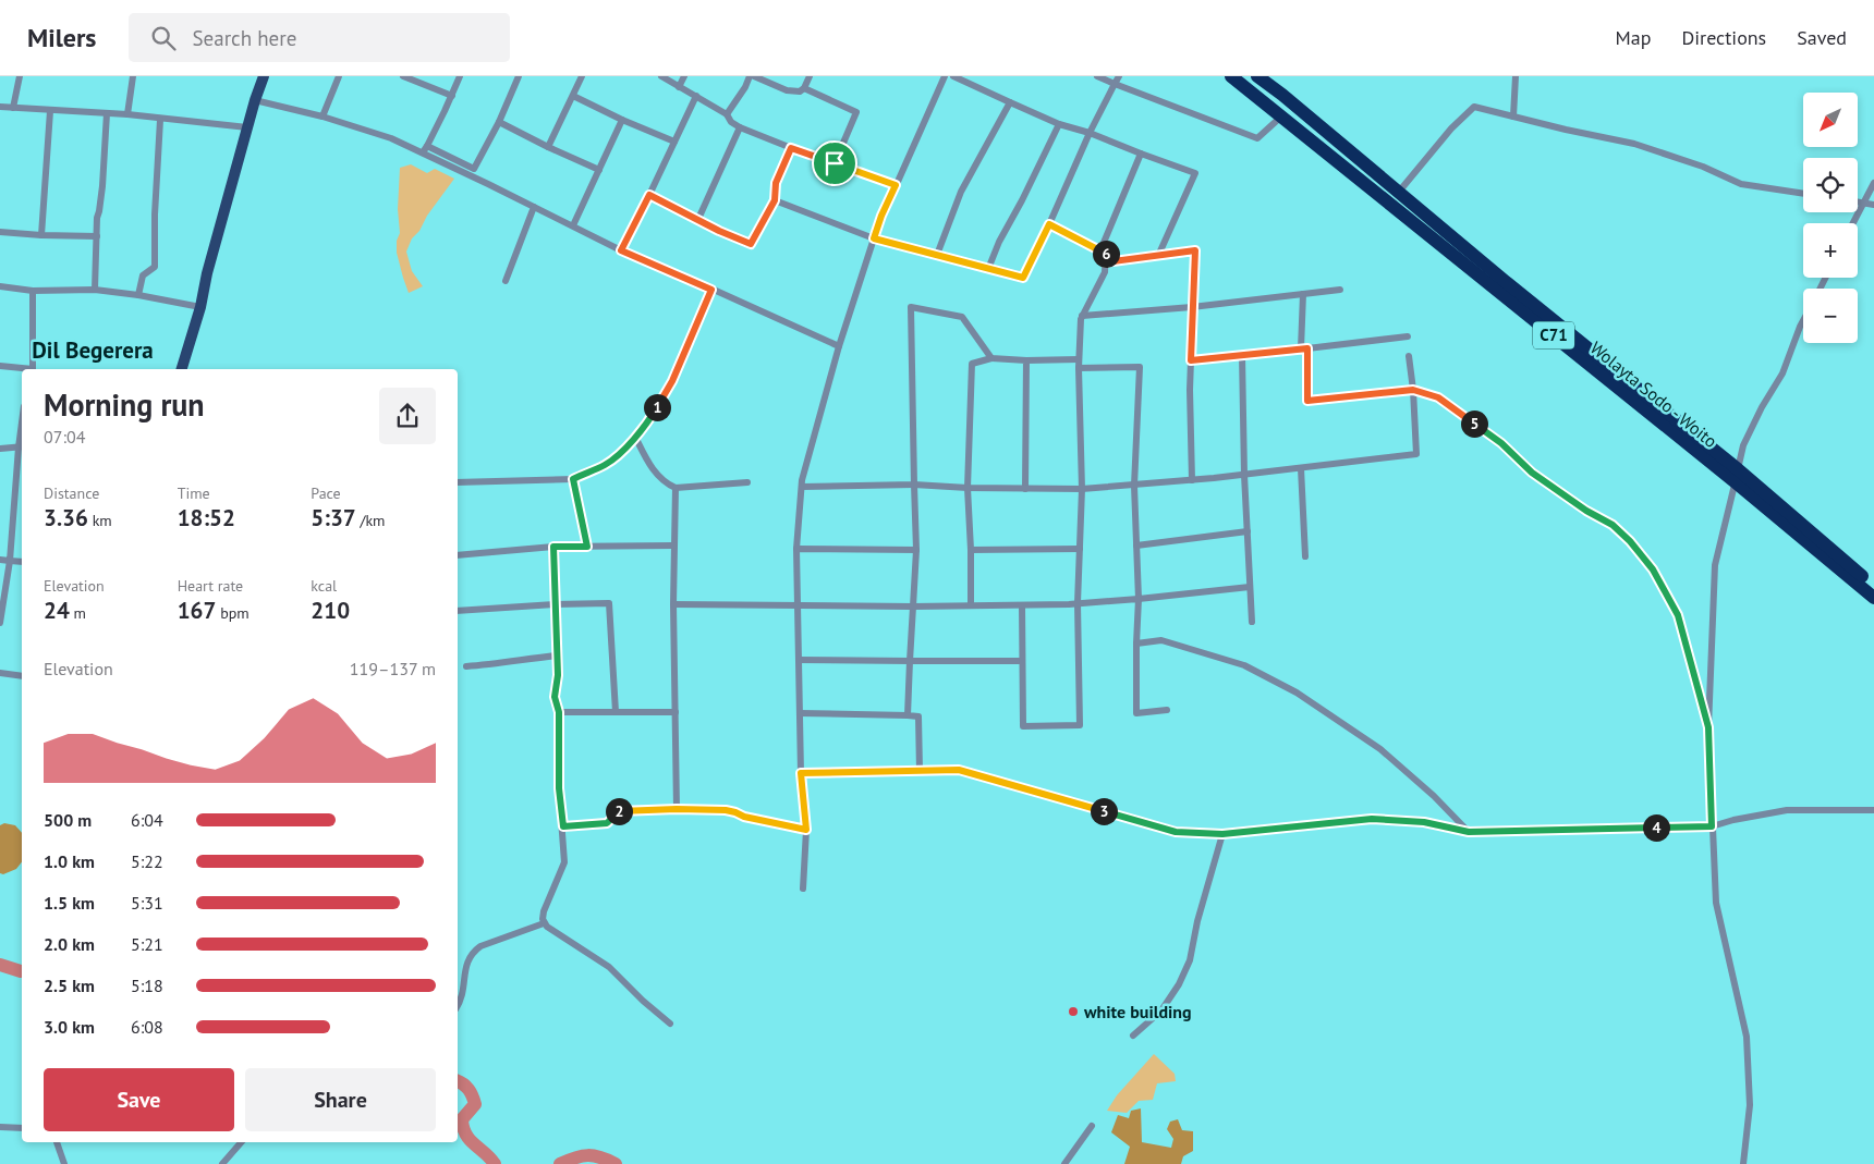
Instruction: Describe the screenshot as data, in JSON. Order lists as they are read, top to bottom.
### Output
{
  "streets": {
    "highway": ["C71", "Wolayta Sodo - Woito"]
  },
  "districts": ["Dil Begerera"],
  "places": ["white building"],
  "north": "bottom left",
  "page": {
    "header": "Milers",
    "search": "Search here",
    "nav": ["Map", "Directions", "Saved"],
    "map_buttons": ["+", "−"],
    "pins": [
      "6",
      "1",
      "5",
      "2",
      "3",
      "4"
    ],
    "heading": ["Morning run", "07:04"],
    "stats": [
      ["Distance", "3.36 km"],
      ["Time", "18:52"],
      ["Pace", "5:37 /km"],
      ["Elevation", "24 m"],
      ["Heart rate", "167 bpm"],
      ["kcal", "210"]
    ],
    "chart": ["Elevation", "119–137 m"],
    "list": [
      {
        "name": "500 m",
        "note": "6:04"
      },
      {
        "name": "1.0 km",
        "note": "5:22"
      },
      {
        "name": "1.5 km",
        "note": "5:31"
      },
      {
        "name": "2.0 km",
        "note": "5:21"
      },
      {
        "name": "2.5 km",
        "note": "5:18"
      },
      {
        "name": "3.0 km",
        "note": "6:08"
      }
    ],
    "buttons": ["Save", "Share"]
  }
}
